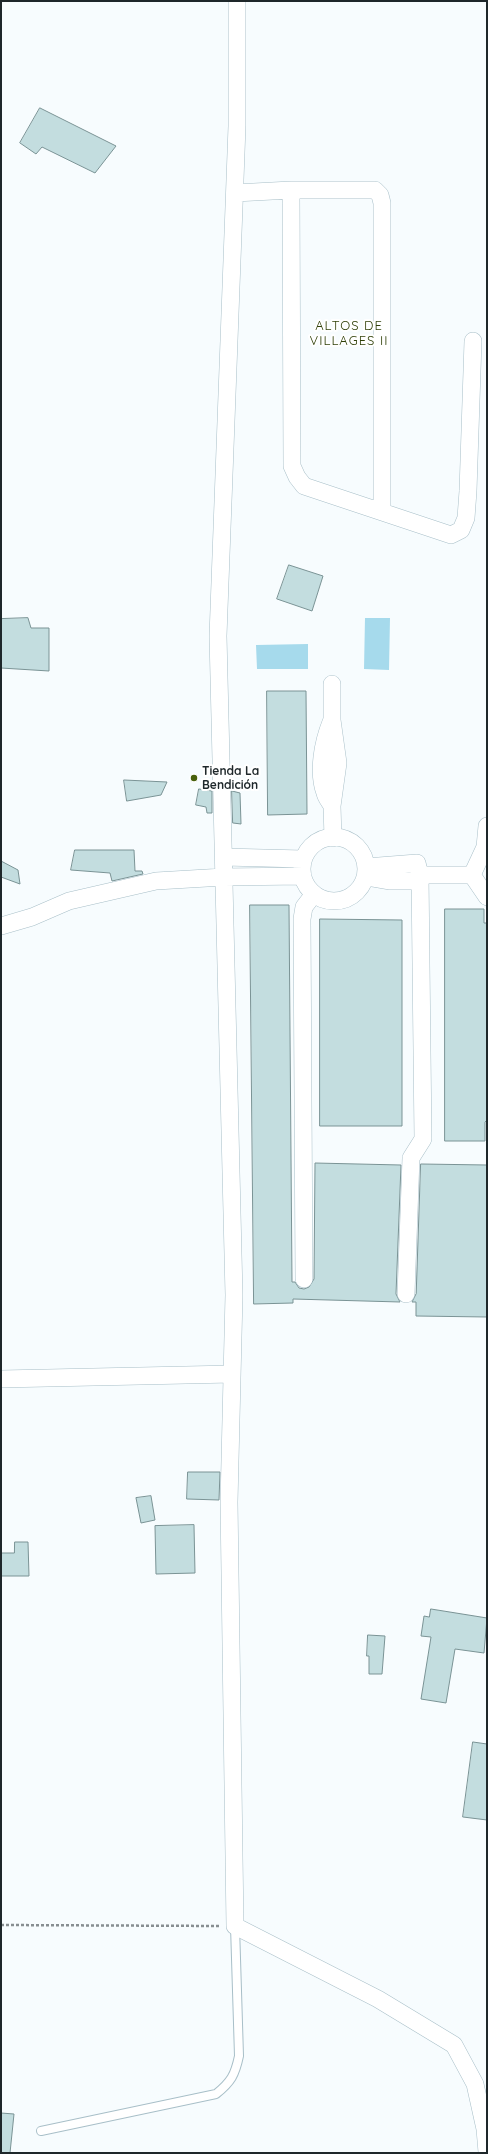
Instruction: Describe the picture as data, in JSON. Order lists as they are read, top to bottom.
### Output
{
  "districts": ["ALTOS DE VILLAGES II"],
  "places": ["Tienda La Bendición"]
}
